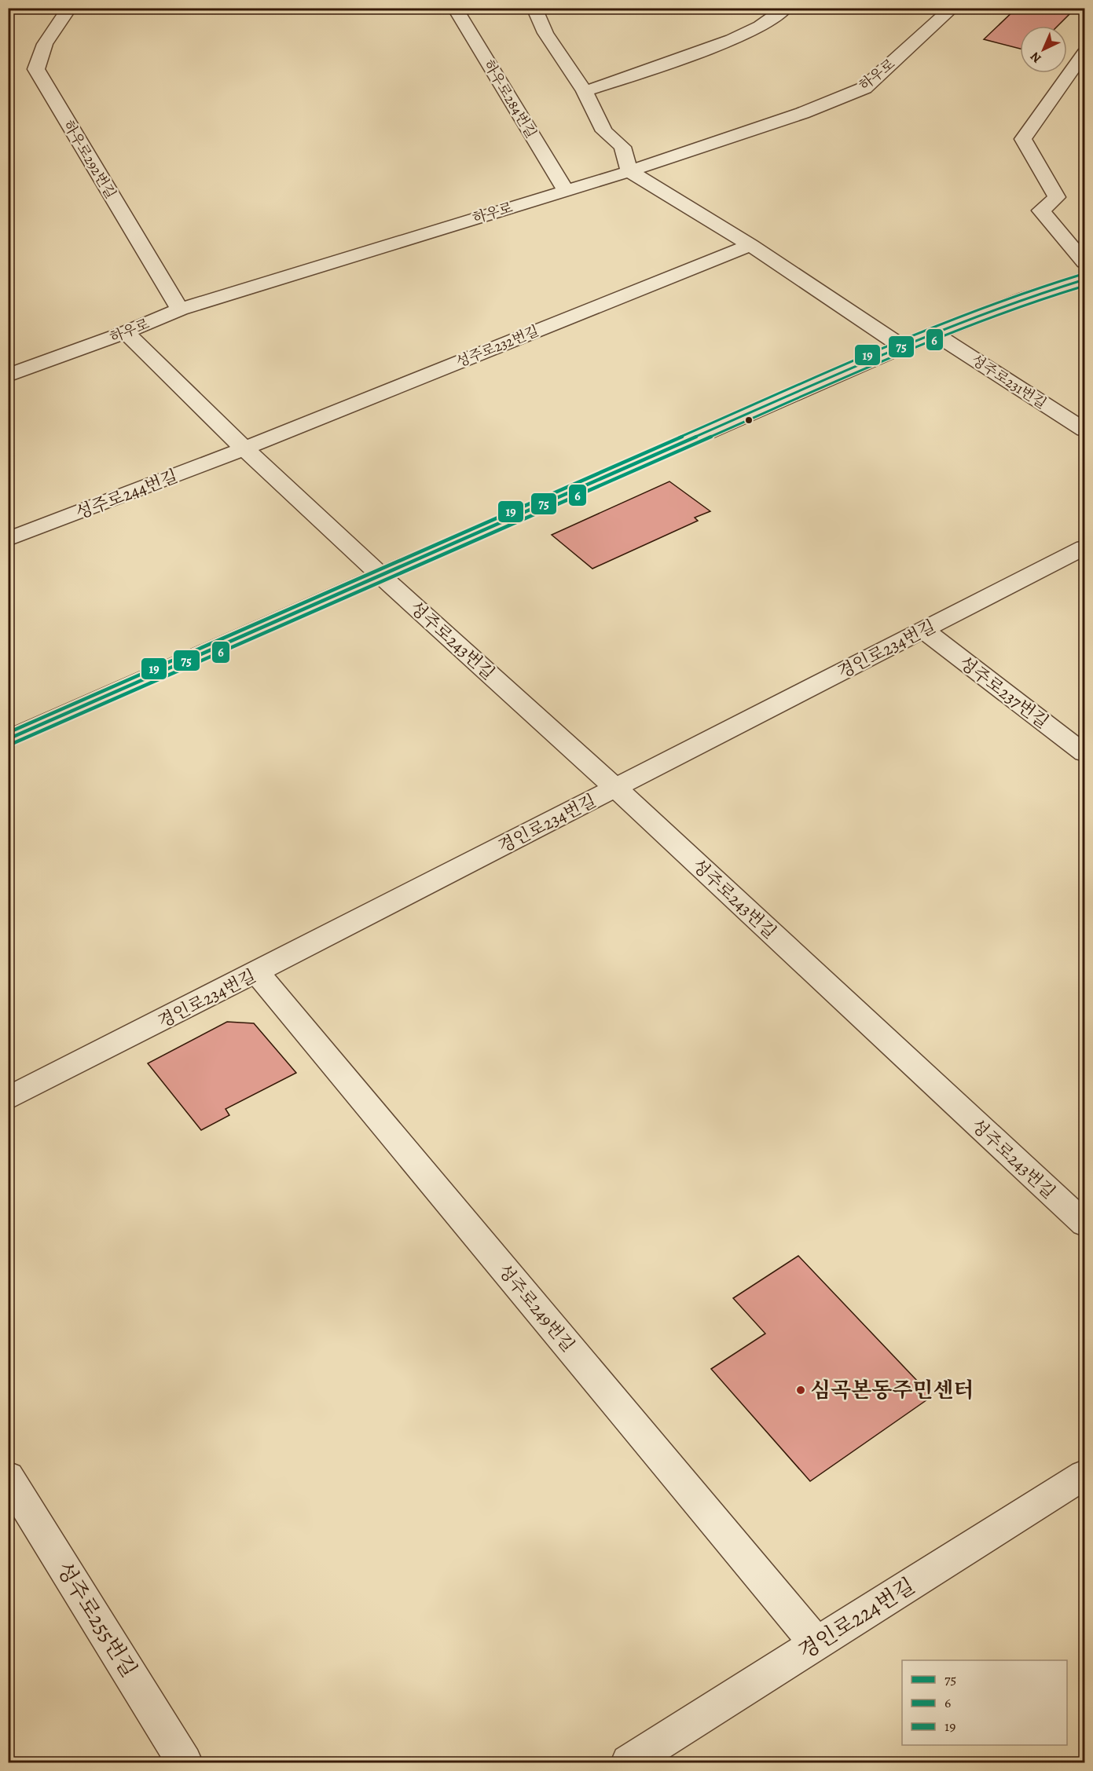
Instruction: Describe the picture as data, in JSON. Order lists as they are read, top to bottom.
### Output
{
  "streets": {
    "street": [
      "하우로",
      "하우로284번길",
      "하우로292번길",
      "성주로232번길",
      "성주로231번길",
      "성주로244번길",
      "성주로243번길",
      "경인로234번길",
      "성주로237번길",
      "성주로249번길",
      "경인로224번길",
      "성주로255번길"
    ]
  },
  "crossings": [
    ["하우로", "하우로284번길"],
    ["하우로", "하우로292번길"],
    ["성주로232번길", "성주로244번길"],
    ["성주로243번길", "경인로234번길"],
    ["경인로234번길", "성주로237번길"],
    ["경인로234번길", "성주로249번길"],
    ["성주로249번길", "경인로224번길"]
  ],
  "places": ["심곡본동주민센터"],
  "lines": ["transit line 19", "transit line 75", "transit line 6"],
  "legend": ["75", "6", "19"],
  "north": "bottom left"
}
